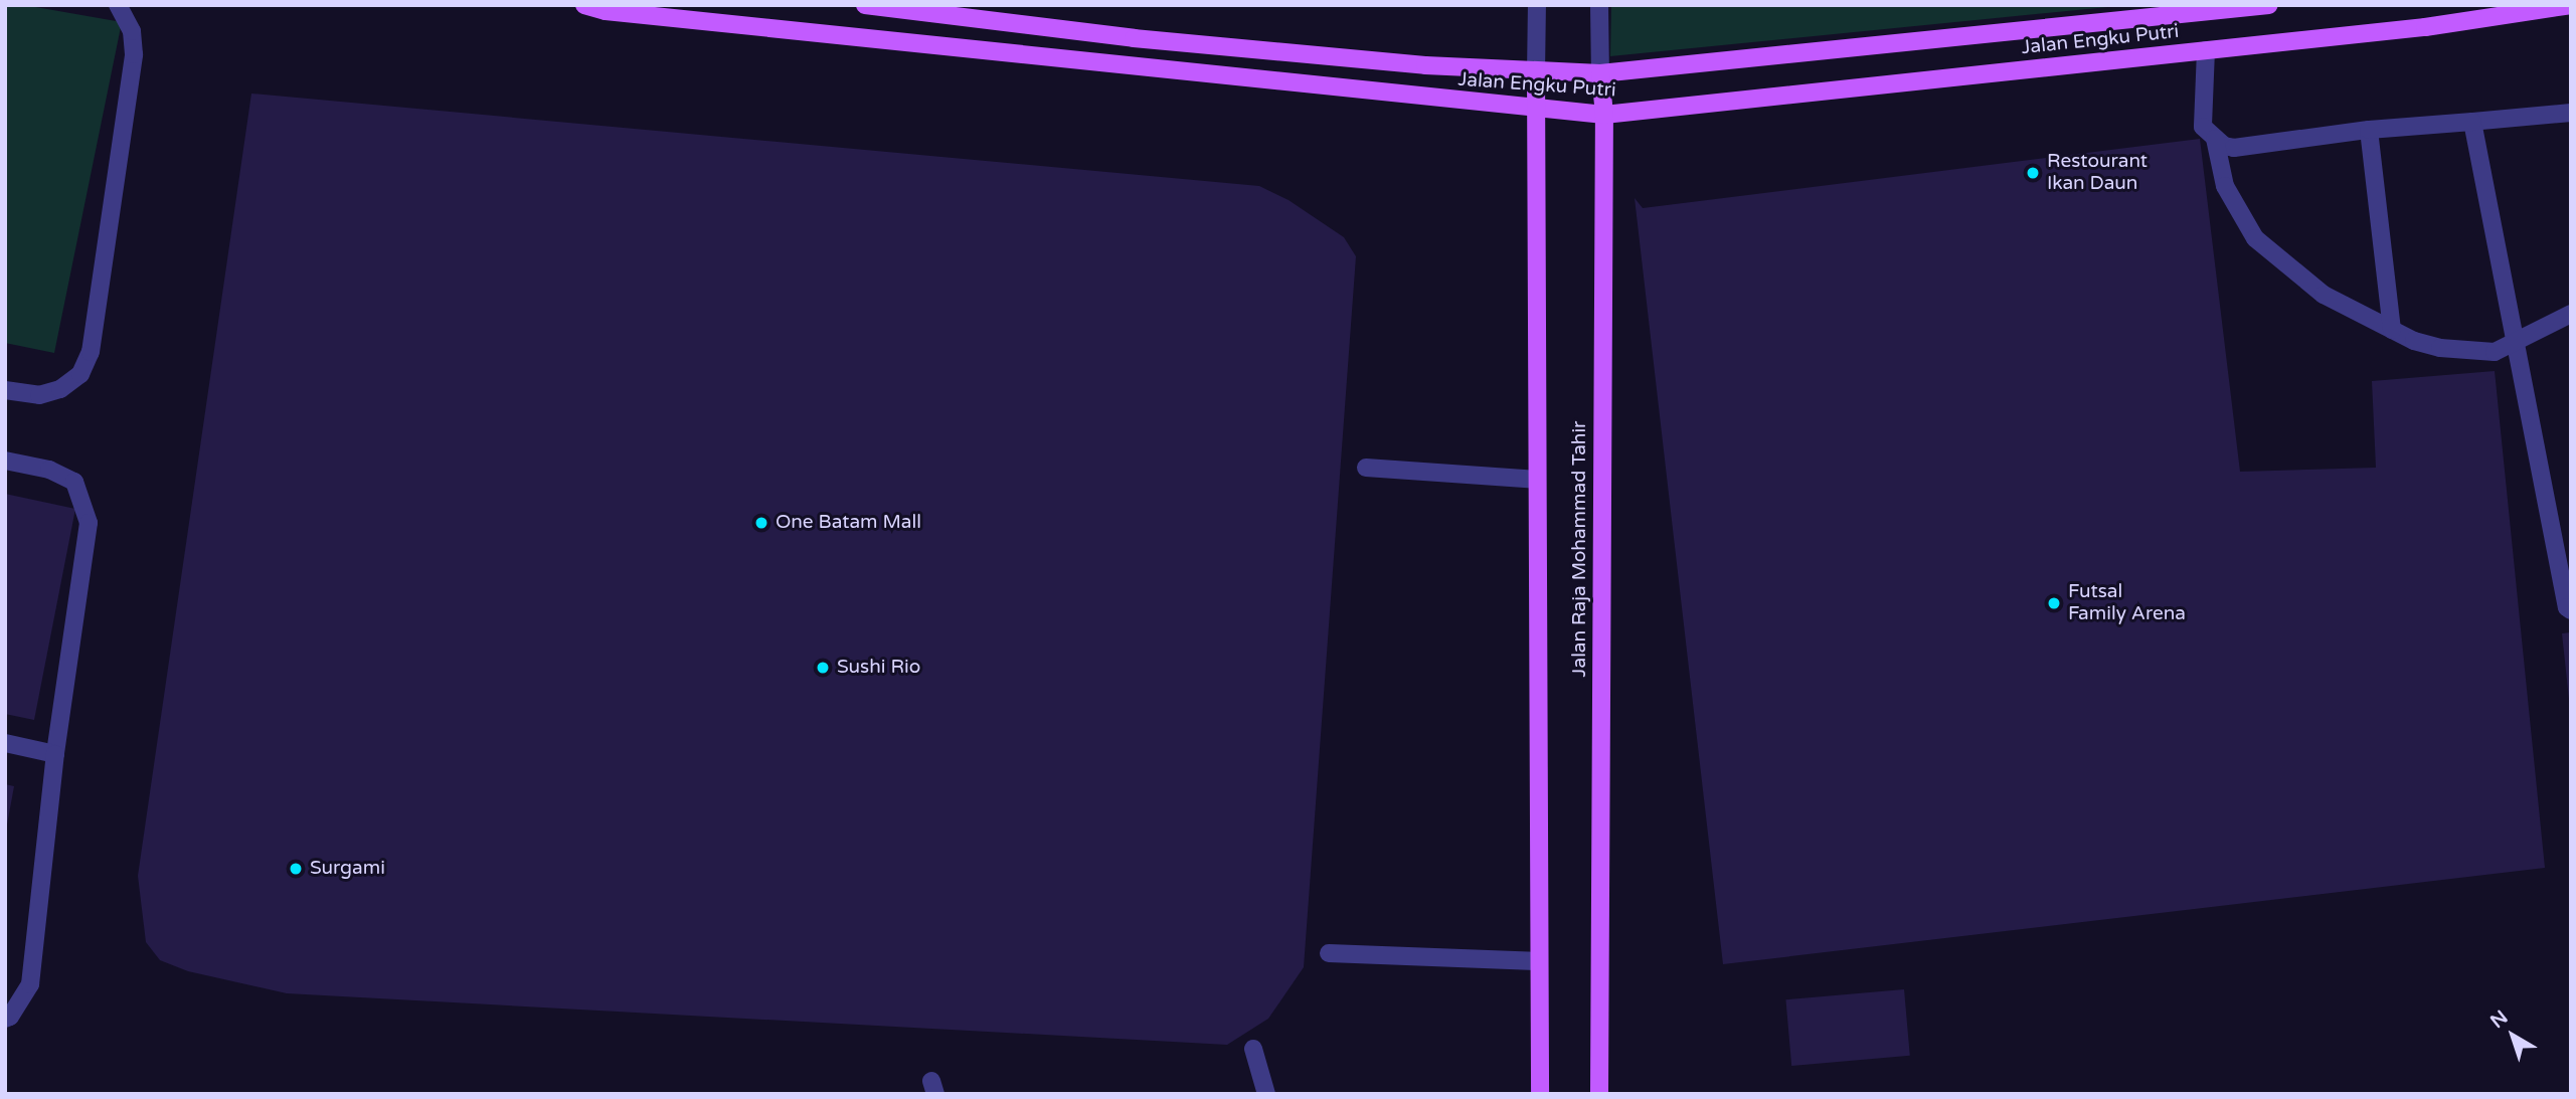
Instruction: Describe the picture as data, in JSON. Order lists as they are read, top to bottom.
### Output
{
  "streets": {
    "main road": ["Jalan Engku Putri", "Jalan Raja Mohammad Tahir"]
  },
  "crossings": [
    ["Jalan Engku Putri", "Jalan Raja Mohammad Tahir"]
  ],
  "places": [
    "Restourant Ikan Daun",
    "One Batam Mall",
    "Futsal Family Arena",
    "Sushi Rio",
    "Surgami"
  ],
  "north": "top left"
}
